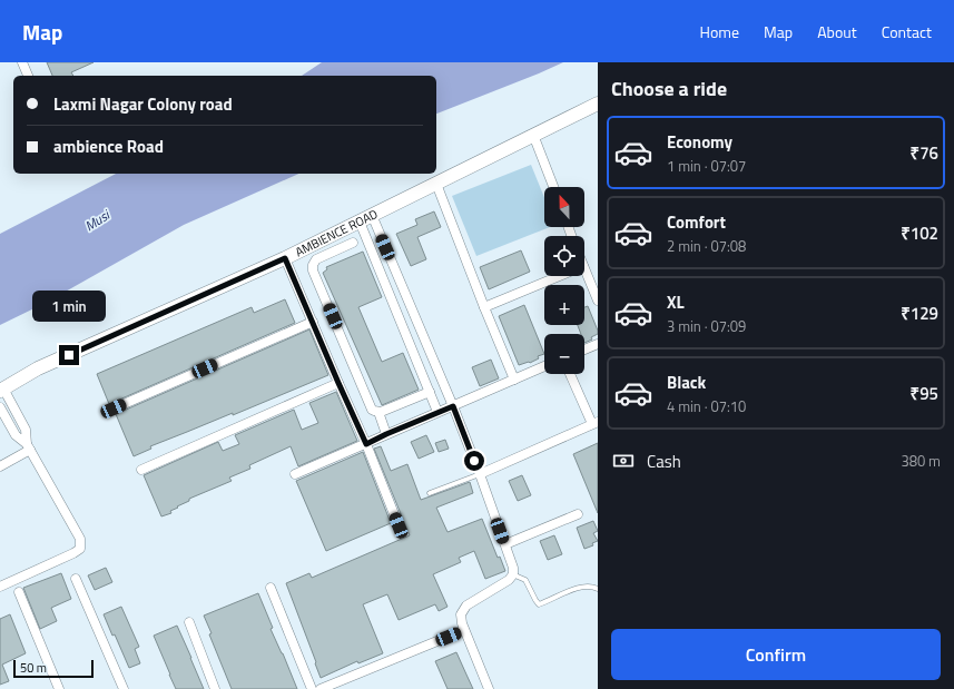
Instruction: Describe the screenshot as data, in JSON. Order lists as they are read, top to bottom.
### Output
{
  "streets": {
    "street": ["AMBIENCE ROAD"]
  },
  "water": ["Musi"],
  "scale_bar": "50 m",
  "north": "top",
  "page": {
    "header": "Map",
    "nav": [
      "Home",
      "Map",
      "About",
      "Contact"
    ],
    "heading": "Choose a ride",
    "banner": ["Laxmi Nagar Colony road", "ambience Road"],
    "list": [
      {
        "name": "Economy",
        "note": "1 min · 07:07",
        "value": "₹76"
      },
      {
        "name": "Comfort",
        "note": "2 min · 07:08",
        "value": "₹102"
      },
      {
        "name": "XL",
        "note": "3 min · 07:09",
        "value": "₹129"
      },
      {
        "name": "Black",
        "note": "4 min · 07:10",
        "value": "₹95"
      }
    ],
    "map_buttons": ["+", "−"],
    "bubble": "1 min",
    "pay": ["Cash", "380 m"],
    "buttons": "Confirm",
    "scale": "50 m"
  }
}
